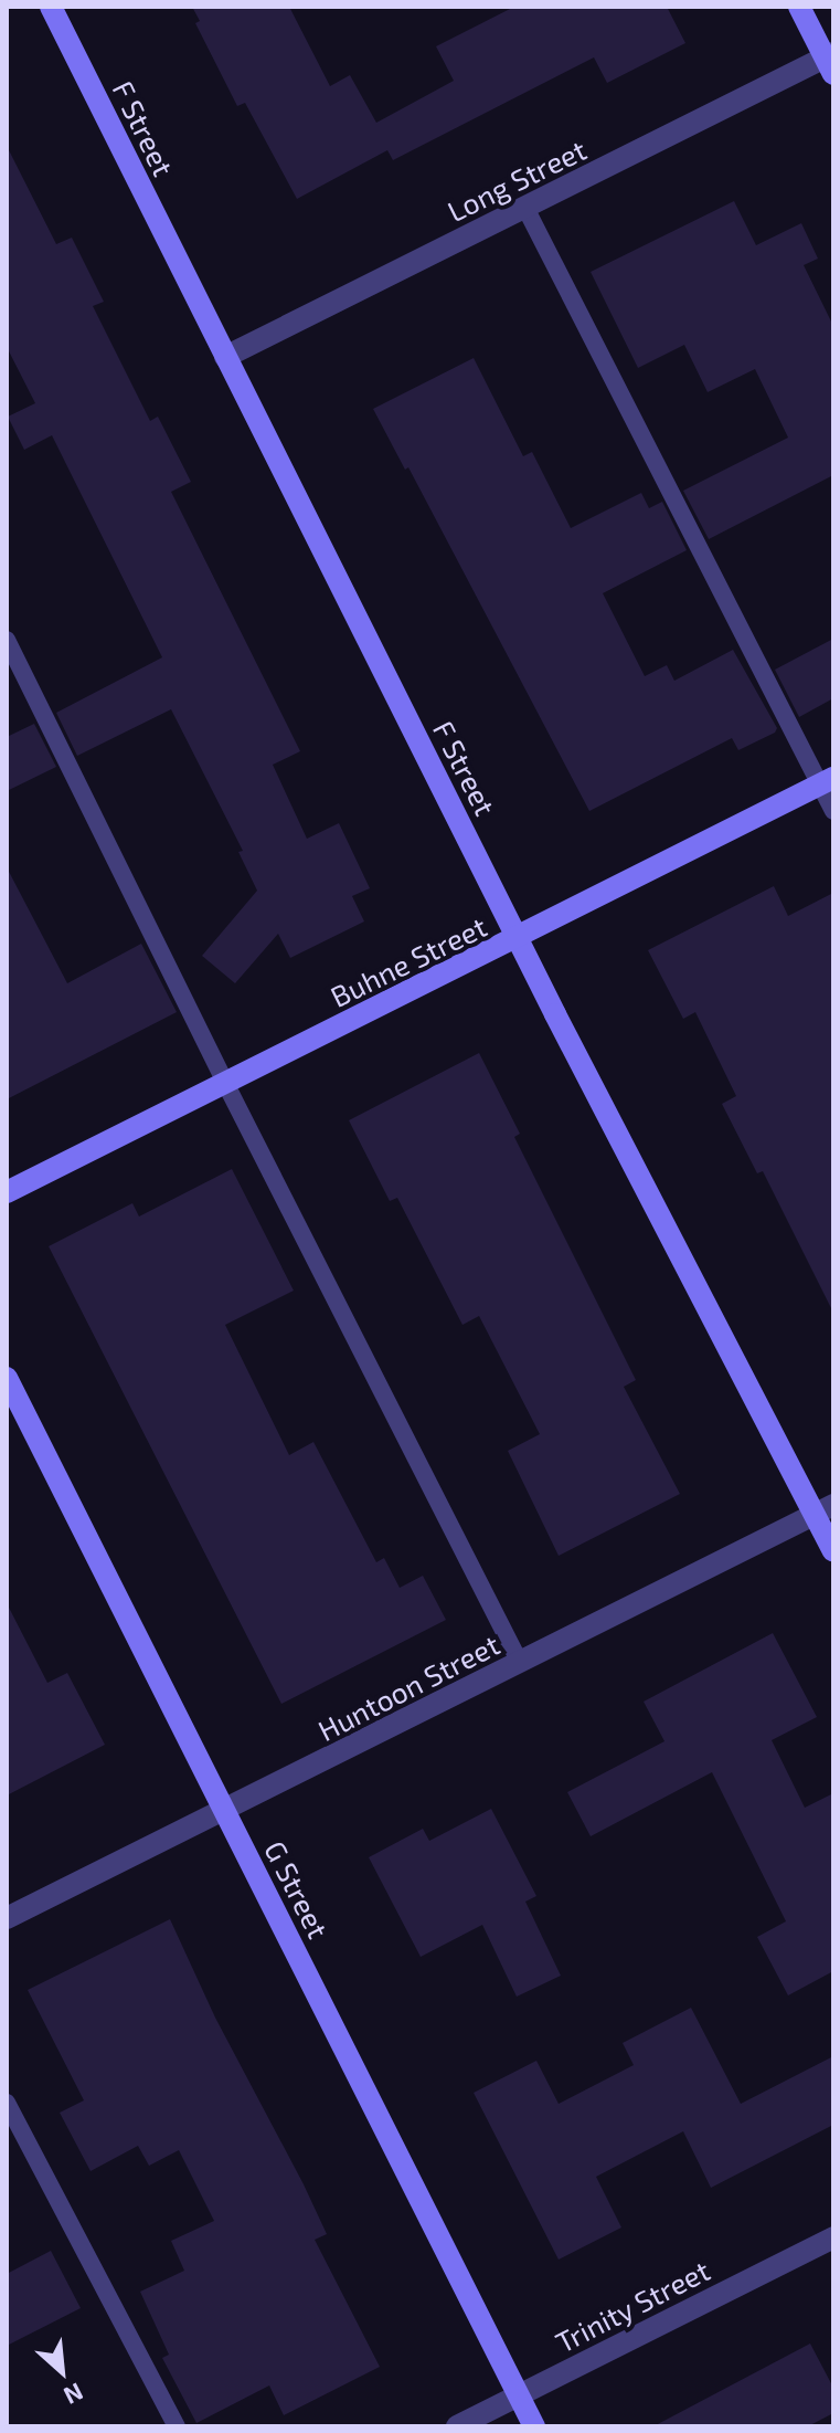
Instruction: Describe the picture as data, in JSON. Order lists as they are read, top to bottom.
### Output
{
  "streets": {
    "street": [
      "F Street",
      "Long Street",
      "Buhne Street",
      "Huntoon Street",
      "G Street",
      "Trinity Street"
    ]
  },
  "crossings": [
    ["F Street", "Long Street"],
    ["F Street", "Buhne Street"],
    ["F Street", "Huntoon Street"],
    ["Huntoon Street", "G Street"],
    ["G Street", "Trinity Street"]
  ],
  "north": "bottom right"
}
